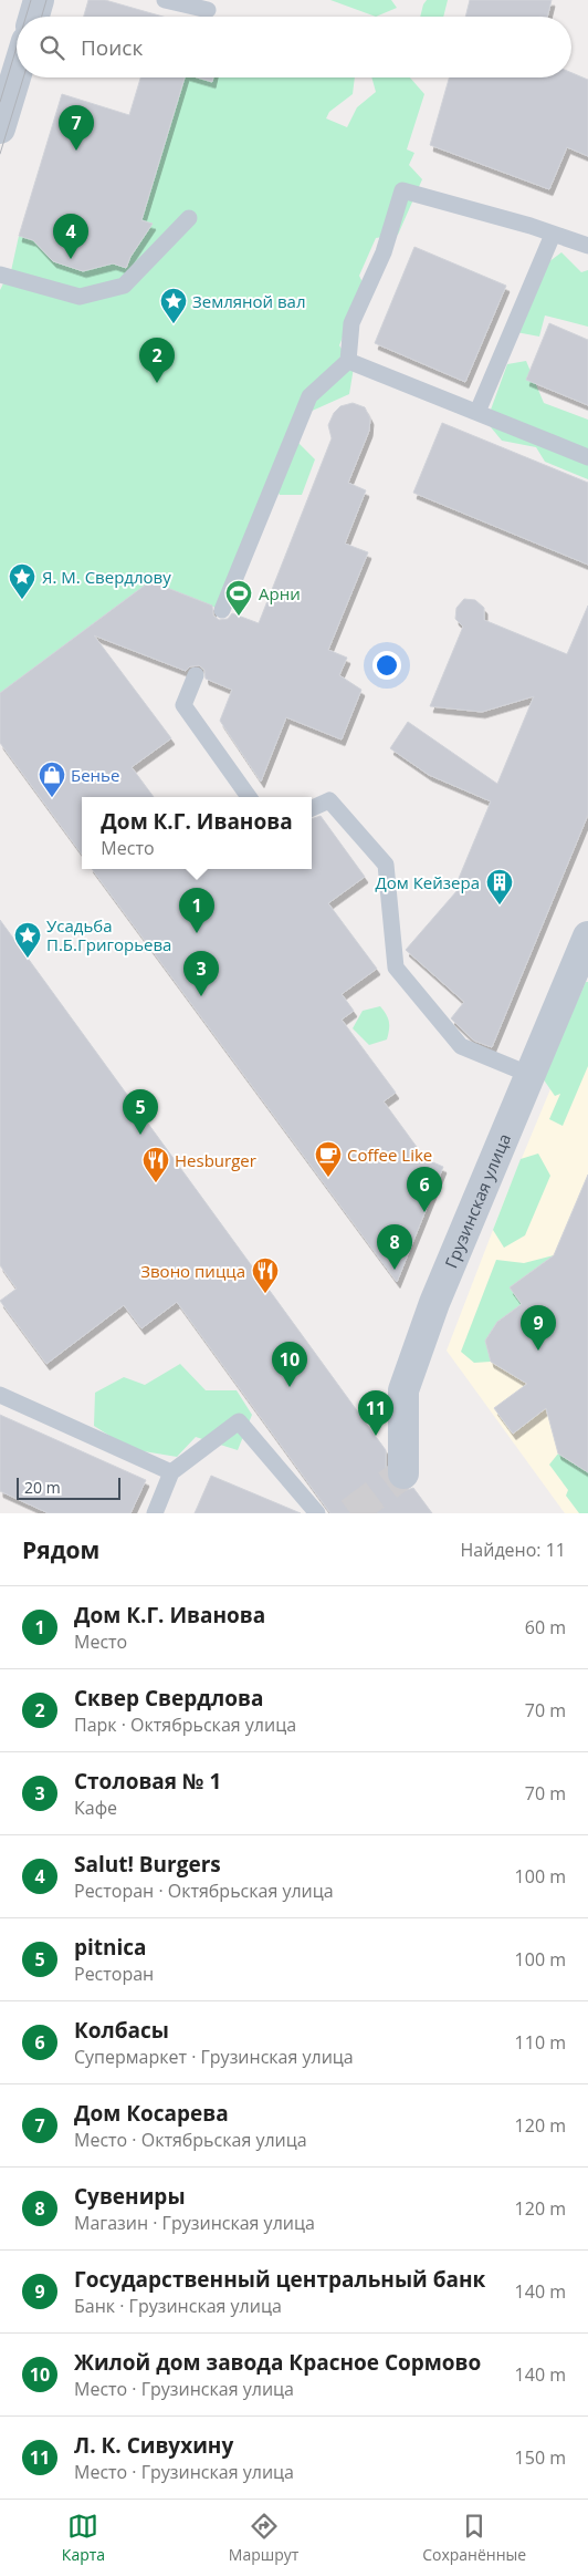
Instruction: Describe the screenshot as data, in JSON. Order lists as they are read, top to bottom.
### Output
{
  "streets": {
    "street": ["Грузинская улица"]
  },
  "places": {
    "place": ["Земляной вал", "Я. М. Свердлову", "Усадьба П.Б.Григорьева"],
    "sports": ["Арни"],
    "shop": ["Бенье"],
    "building": ["Дом Кейзера"],
    "cafe": ["Coffee Like"],
    "restaurant": ["Hesburger", "Звоно пицца"]
  },
  "scale_bar": "20 m",
  "page": {
    "search": "Поиск",
    "pins": [
      "7",
      "4",
      "2",
      "1",
      "3",
      "5",
      "6",
      "8",
      "9",
      "10",
      "11"
    ],
    "popup": ["Дом К.Г. Иванова", "Место"],
    "scale": "20 m",
    "heading": ["Рядом", "Найдено: 11"],
    "list": [
      {
        "mark": "1",
        "name": "Дом К.Г. Иванова",
        "note": "Место",
        "value": "60 m"
      },
      {
        "mark": "2",
        "name": "Сквер Свердлова",
        "note": "Парк · Октябрьская улица",
        "value": "70 m"
      },
      {
        "mark": "3",
        "name": "Столовая № 1",
        "note": "Кафе",
        "value": "70 m"
      },
      {
        "mark": "4",
        "name": "Salut! Burgers",
        "note": "Ресторан · Октябрьская улица",
        "value": "100 m"
      },
      {
        "mark": "5",
        "name": "pitnica",
        "note": "Ресторан",
        "value": "100 m"
      },
      {
        "mark": "6",
        "name": "Колбасы",
        "note": "Супермаркет · Грузинская улица",
        "value": "110 m"
      },
      {
        "mark": "7",
        "name": "Дом Косарева",
        "note": "Место · Октябрьская улица",
        "value": "120 m"
      },
      {
        "mark": "8",
        "name": "Сувениры",
        "note": "Магазин · Грузинская улица",
        "value": "120 m"
      },
      {
        "mark": "9",
        "name": "Государственный центральный банк",
        "note": "Банк · Грузинская улица",
        "value": "140 m"
      },
      {
        "mark": "10",
        "name": "Жилой дом завода Красное Сормово",
        "note": "Место · Грузинская улица",
        "value": "140 m"
      },
      {
        "mark": "11",
        "name": "Л. К. Сивухину",
        "note": "Место · Грузинская улица",
        "value": "150 m"
      }
    ],
    "nav": ["Карта", "Маршрут", "Сохранённые"]
  }
}
